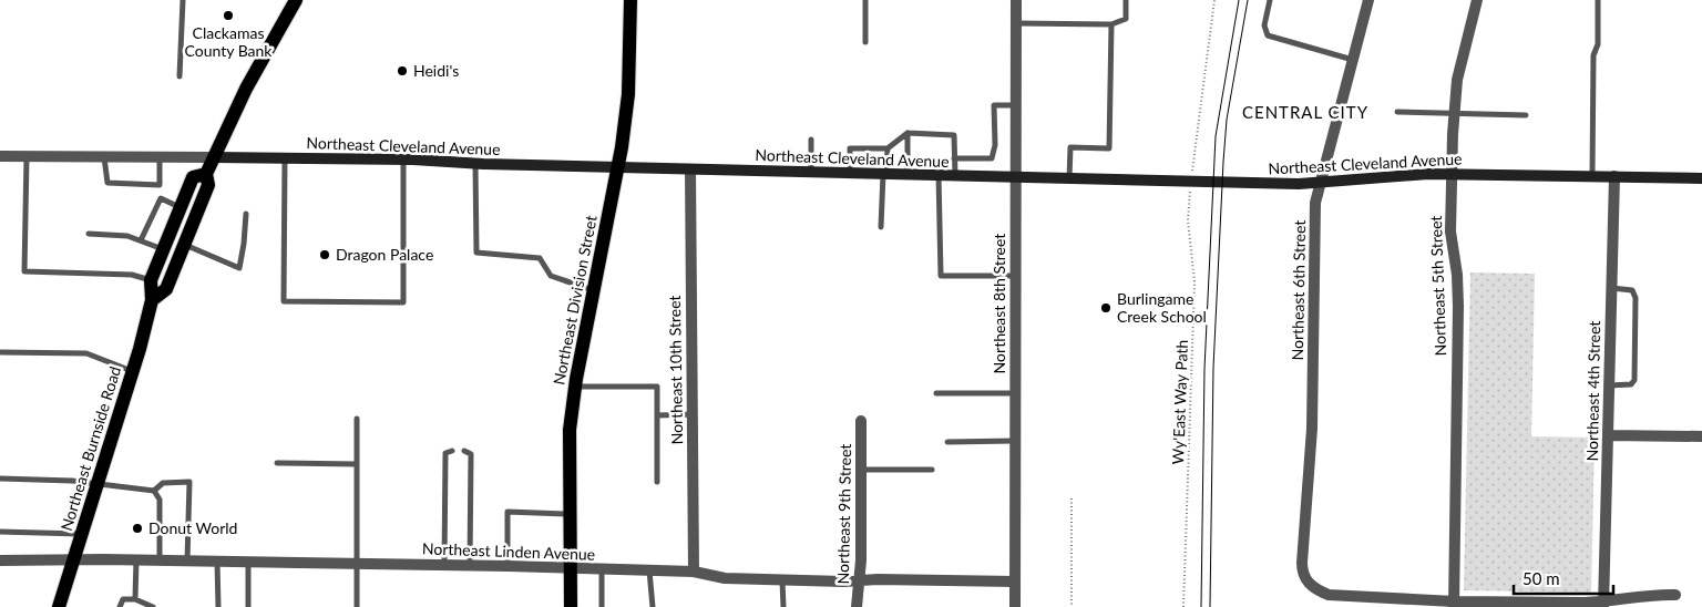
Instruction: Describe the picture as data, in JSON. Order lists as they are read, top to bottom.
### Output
{
  "streets": {
    "main road": ["Northeast Cleveland Avenue", "Northeast Division Street", "Northeast Burnside Road"],
    "street": [
      "Northeast 5th Street",
      "Northeast 6th Street",
      "Northeast 8th Street",
      "Northeast 10th Street",
      "Northeast 4th Street",
      "Northeast 9th Street",
      "Northeast Linden Avenue"
    ],
    "path": ["Wy'East Way Path"]
  },
  "crossings": [
    ["Northeast Cleveland Avenue", "Northeast 5th Street"],
    ["Northeast Cleveland Avenue", "Northeast 6th Street"],
    ["Northeast Cleveland Avenue", "Northeast Division Street"],
    ["Northeast Cleveland Avenue", "Northeast 8th Street"],
    ["Northeast Cleveland Avenue", "Northeast 10th Street"],
    ["Northeast Cleveland Avenue", "Northeast 4th Street"],
    ["Northeast Cleveland Avenue", "Wy'East Way Path"],
    ["Northeast Cleveland Avenue", "Northeast Burnside Road"],
    ["Northeast 5th Street", "Northeast 6th Street"],
    ["Northeast Division Street", "Northeast Linden Avenue"],
    ["Northeast 8th Street", "Northeast Linden Avenue"],
    ["Northeast 10th Street", "Northeast Linden Avenue"],
    ["Northeast Burnside Road", "Northeast Linden Avenue"],
    ["Northeast 9th Street", "Northeast Linden Avenue"]
  ],
  "districts": ["CENTRAL CITY"],
  "places": [
    "Clackamas County Bank",
    "Heidi's",
    "Dragon Palace",
    "Burlingame Creek School",
    "Donut World"
  ],
  "scale_bar": "50 m"
}
